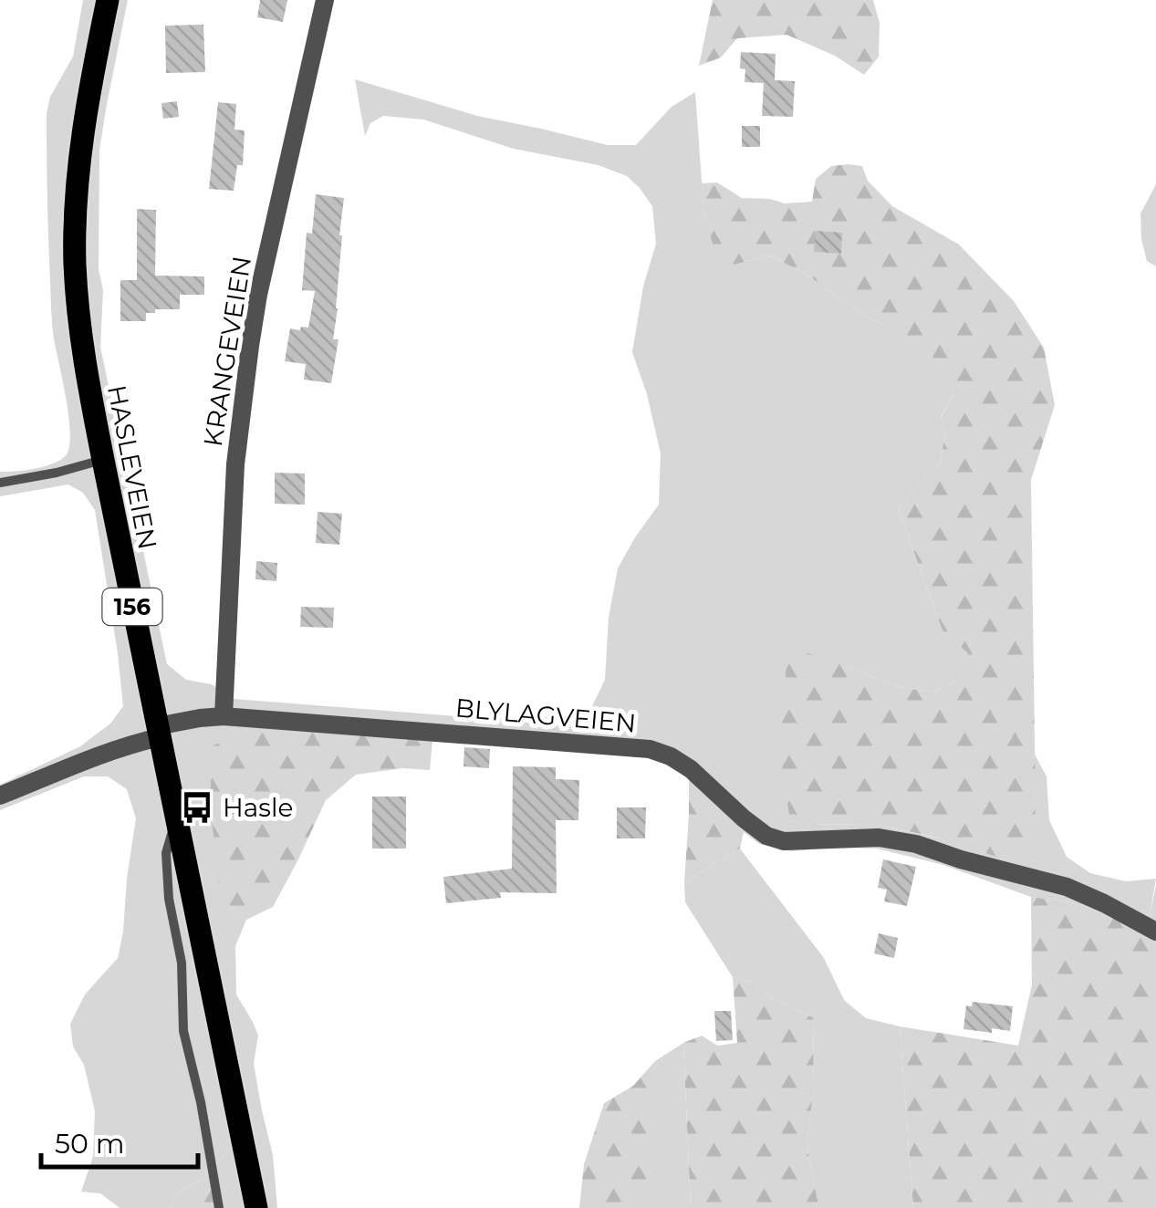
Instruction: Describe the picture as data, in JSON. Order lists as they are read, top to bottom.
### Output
{
  "streets": {
    "main road": ["HASLEVEIEN", "156"],
    "street": ["KRANGEVEIEN", "BLYLAGVEIEN"]
  },
  "crossings": [
    ["KRANGEVEIEN", "BLYLAGVEIEN"],
    ["HASLEVEIEN", "BLYLAGVEIEN"]
  ],
  "places": {
    "bus stop": ["Hasle"]
  },
  "scale_bar": "50 m"
}
